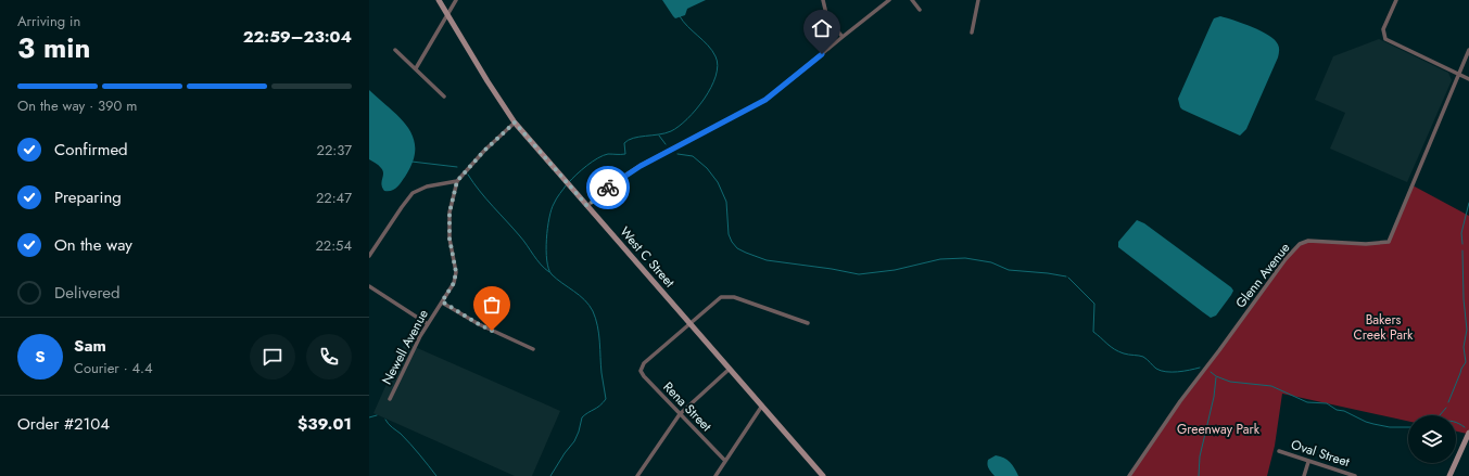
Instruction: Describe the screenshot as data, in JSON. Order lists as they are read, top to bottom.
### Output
{
  "streets": {
    "main road": ["West C Street"],
    "street": [
      "Glenn Avenue",
      "Newell Avenue",
      "Rena Street",
      "Oval Street"
    ]
  },
  "crossings": [
    ["West C Street", "Rena Street"]
  ],
  "parks": ["Bakers Creek Park", "Greenway Park"],
  "page": {
    "heading": ["3 min", "Arriving in", "22:59–23:04"],
    "panel": [
      "Sam",
      "Courier · 4.4",
      "Order #2104",
      "$39.01"
    ],
    "bar": "On the way · 390 m",
    "list": [
      ["Confirmed", "22:37"],
      ["Preparing", "22:47"],
      ["On the way", "22:54"],
      "Delivered"
    ],
    "round": "S"
  }
}
